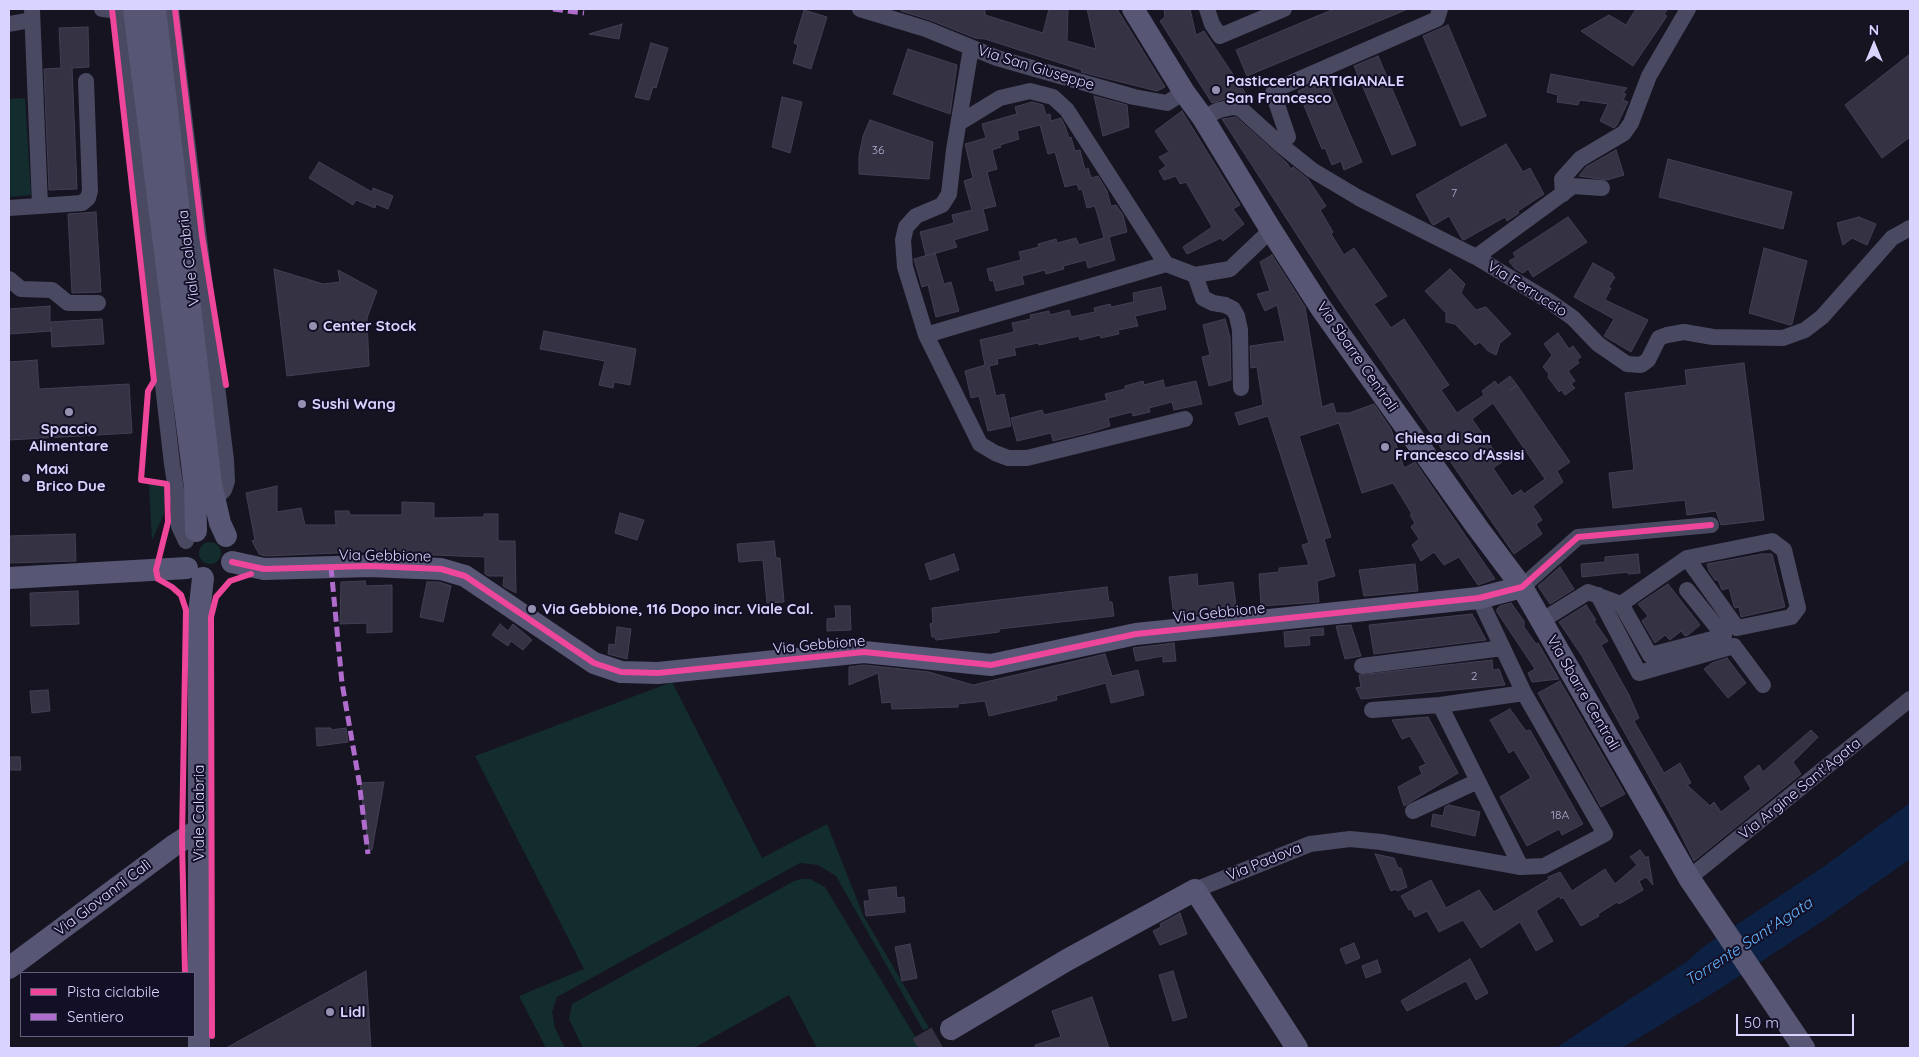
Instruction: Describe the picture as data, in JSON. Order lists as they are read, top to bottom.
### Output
{
  "streets": {
    "street": [
      "Via San Giuseppe",
      "Viale Calabria",
      "Via Ferruccio",
      "Via Sbarre Centrali",
      "Via Gebbione",
      "Via Argine Sant'Agata",
      "Via Padova",
      "Via Giovanni Calì"
    ]
  },
  "crossings": [
    ["Via San Giuseppe", "Via Sbarre Centrali"],
    ["Viale Calabria", "Via Gebbione"],
    ["Viale Calabria", "Via Giovanni Calì"],
    ["Via Ferruccio", "Via Sbarre Centrali"],
    ["Via Sbarre Centrali", "Via Gebbione"],
    ["Via Sbarre Centrali", "Via Argine Sant'Agata"]
  ],
  "water": ["Torrente Sant'Agata"],
  "places": [
    "Pasticceria ARTIGIANALE San Francesco",
    "Center Stock",
    "Sushi Wang",
    "Spaccio Alimentare",
    "Chiesa di San Francesco d'Assisi",
    "Maxi Brico Due",
    "Via Gebbione, 116 Dopo incr. Viale Cal.",
    "Lidl"
  ],
  "house_numbers": [
    "36",
    "7",
    "2",
    "18A"
  ],
  "legend": ["Pista ciclabile", "Sentiero"],
  "scale_bar": "50 m",
  "north": "top"
}
